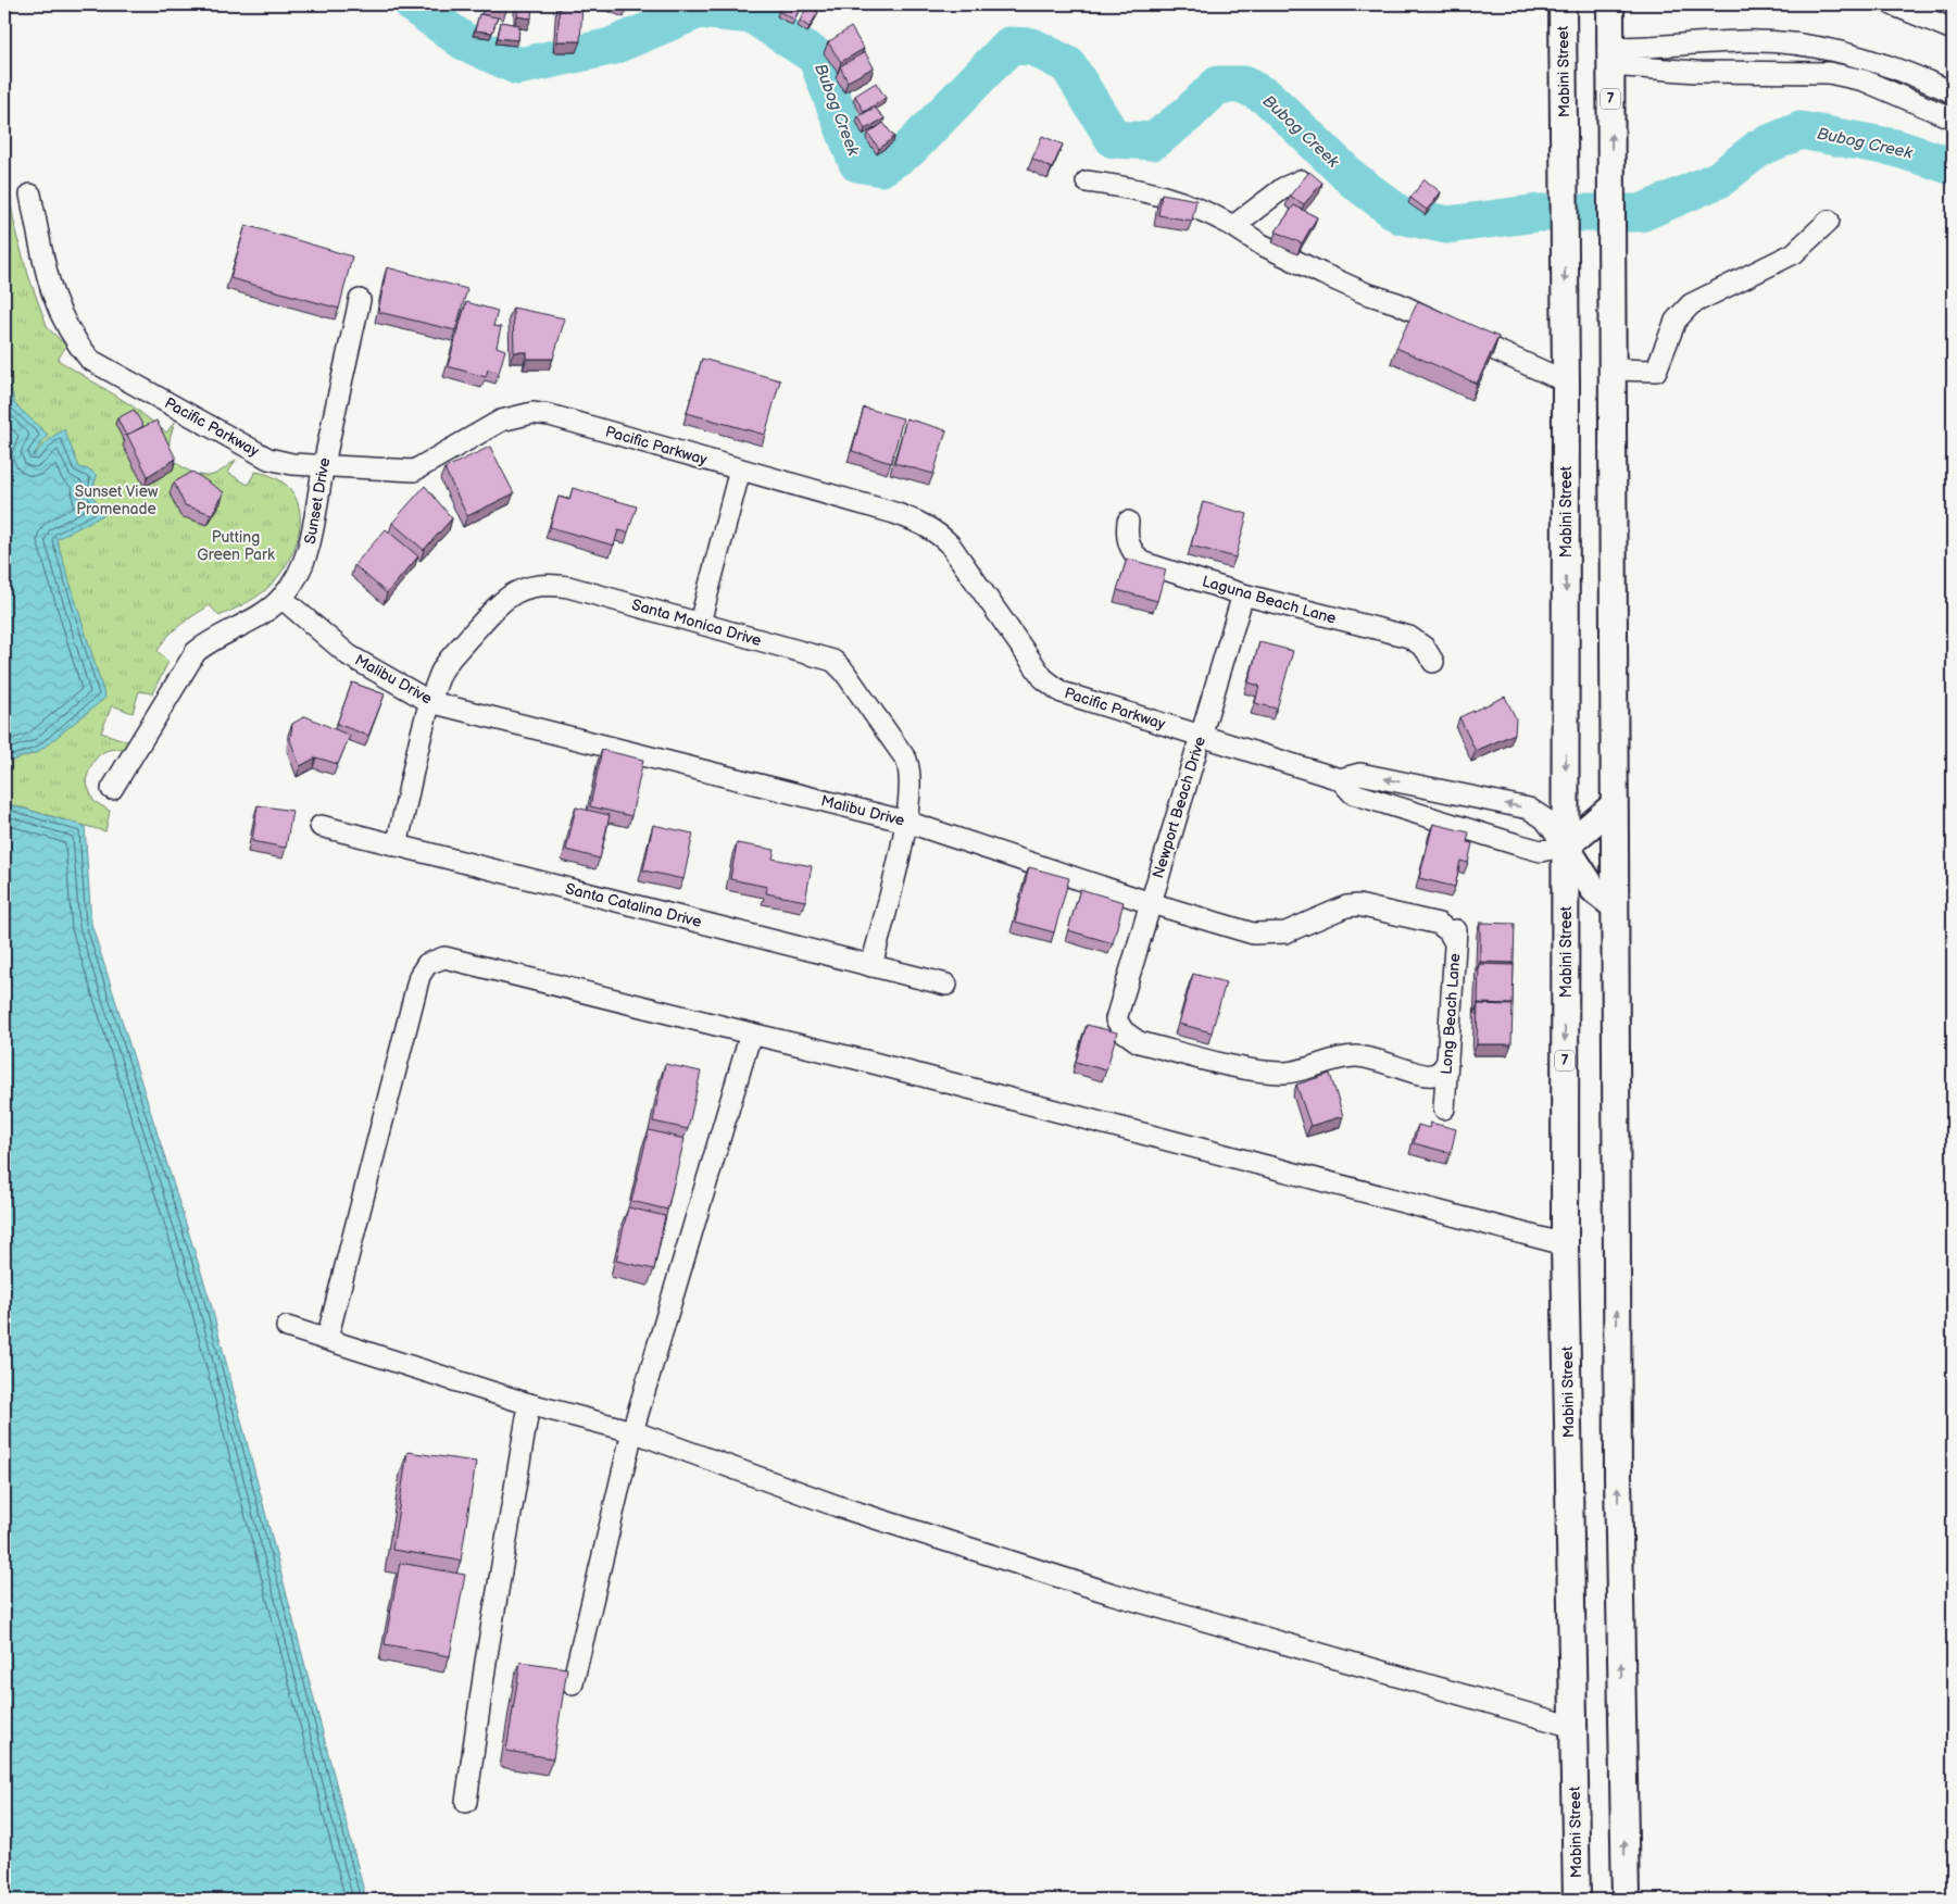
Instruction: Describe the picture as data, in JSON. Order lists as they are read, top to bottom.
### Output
{
  "streets": {
    "main road": ["Mabini Street", "7"],
    "street": [
      "Pacific Parkway",
      "Sunset Drive",
      "Laguna Beach Lane",
      "Santa Monica Drive",
      "Malibu Drive",
      "Newport Beach Drive",
      "Santa Catalina Drive",
      "Long Beach Lane"
    ]
  },
  "crossings": [
    ["Mabini Street", "Pacific Parkway"],
    ["Pacific Parkway", "Sunset Drive"],
    ["Pacific Parkway", "Newport Beach Drive"],
    ["Sunset Drive", "Malibu Drive"],
    ["Laguna Beach Lane", "Newport Beach Drive"],
    ["Santa Monica Drive", "Malibu Drive"],
    ["Santa Monica Drive", "Santa Catalina Drive"],
    ["Malibu Drive", "Newport Beach Drive"],
    ["Malibu Drive", "Long Beach Lane"],
    ["Newport Beach Drive", "Long Beach Lane"]
  ],
  "water": ["Bubog Creek"],
  "parks": ["Sunset View Promenade", "Putting Green Park"]
}
